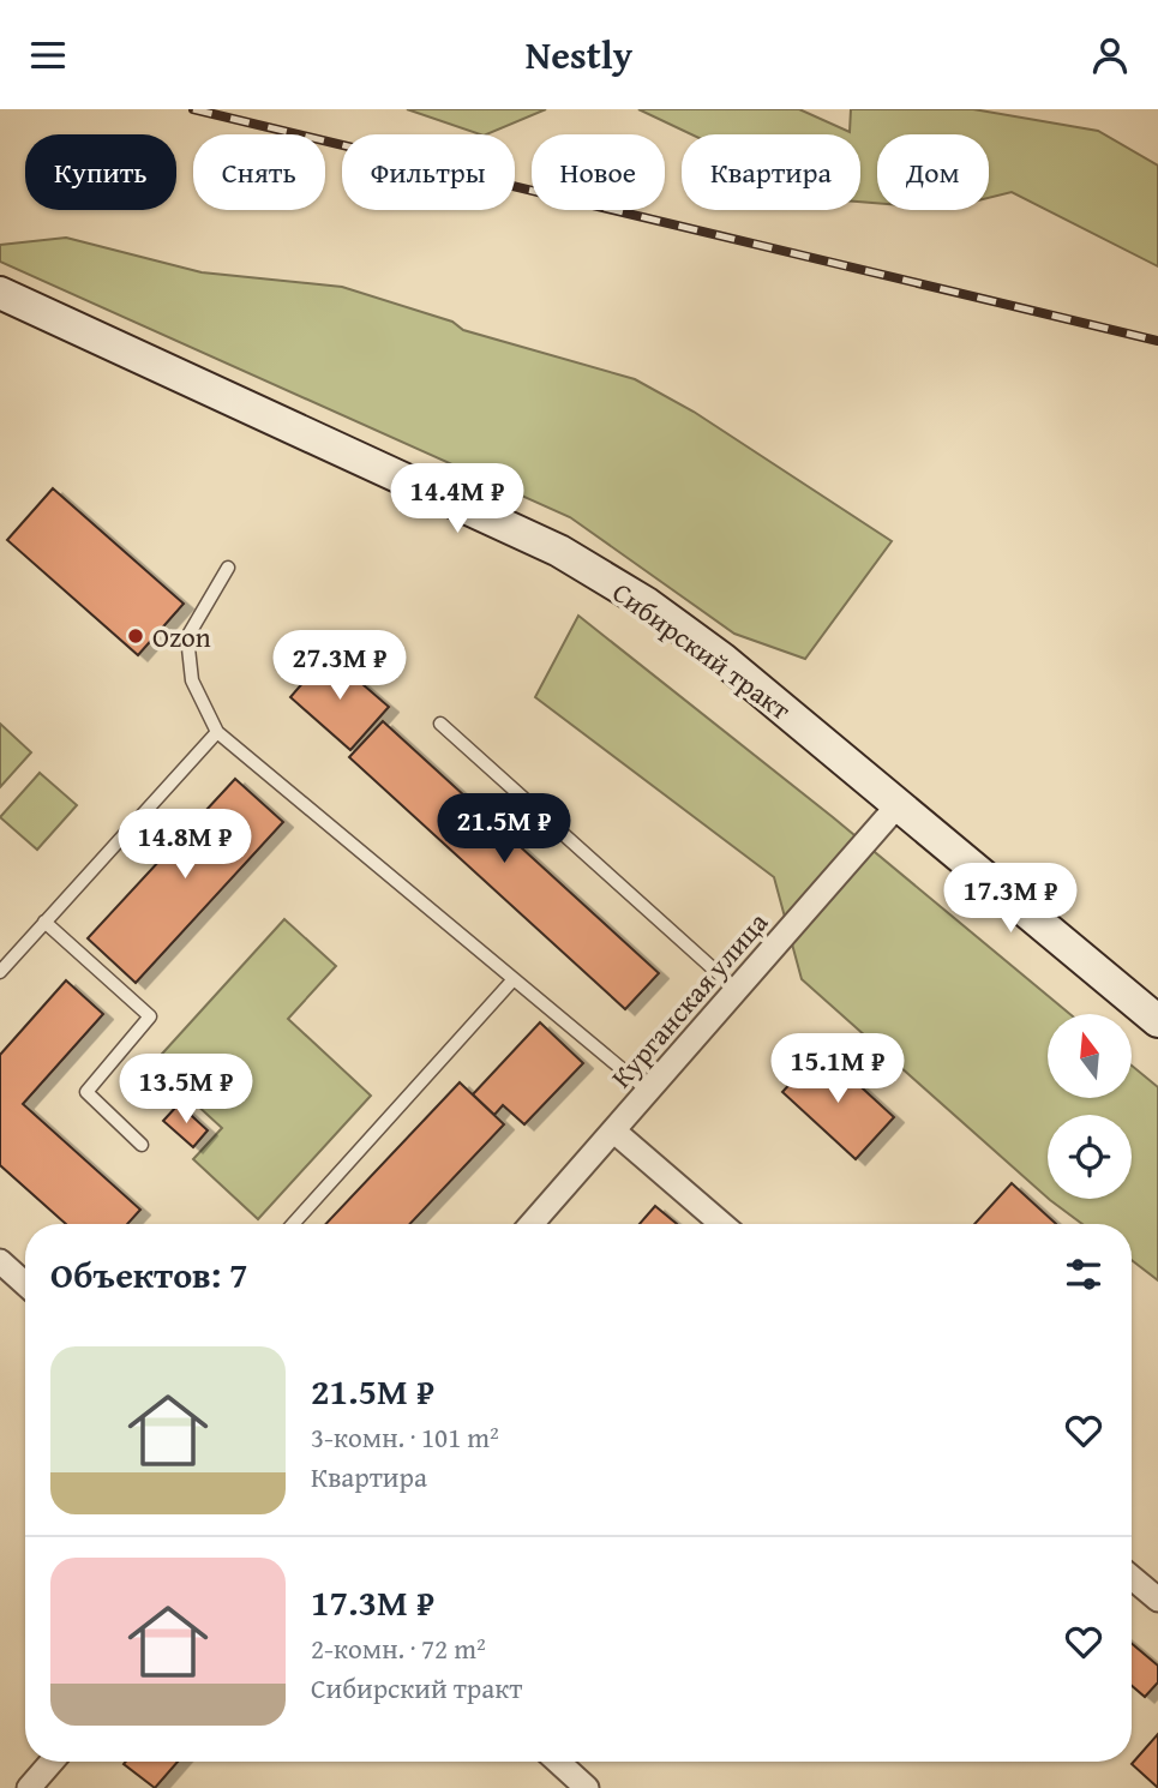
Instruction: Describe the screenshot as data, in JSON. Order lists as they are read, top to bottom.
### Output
{
  "streets": {
    "main road": ["Сибирский тракт"],
    "street": ["Курганская улица"]
  },
  "crossings": [
    ["Сибирский тракт", "Курганская улица"]
  ],
  "places": ["Ozon"],
  "north": "top",
  "page": {
    "header": "Nestly",
    "chip": [
      "Купить",
      "Снять",
      "Фильтры",
      "Новое",
      "Квартира",
      "Дом"
    ],
    "price": [
      "14.4M ₽",
      "27.3M ₽",
      "21.5M ₽",
      "14.8M ₽",
      "17.3M ₽",
      "15.1M ₽",
      "13.5M ₽"
    ],
    "heading": "Объектов: 7",
    "list": [
      {
        "name": "21.5M ₽",
        "note": "3-комн. · 101 m² · Квартира"
      },
      {
        "name": "17.3M ₽",
        "note": "2-комн. · 72 m² · Сибирский тракт"
      }
    ]
  }
}
